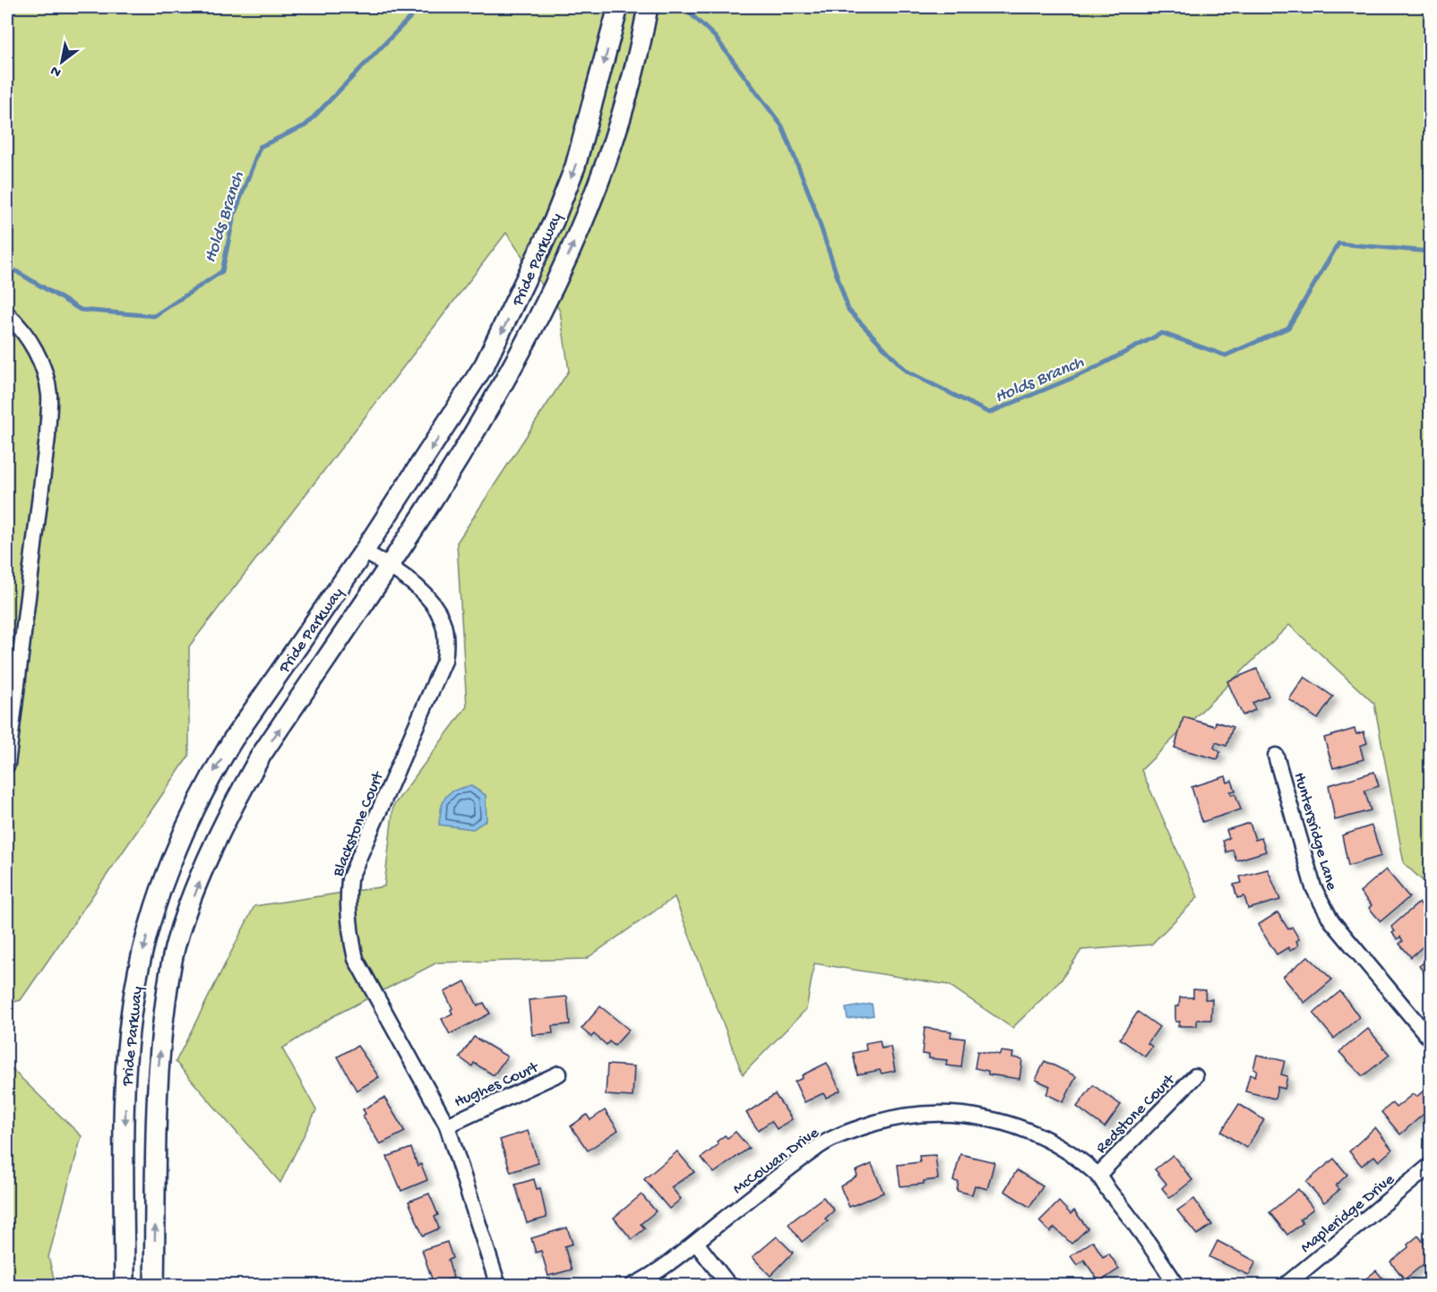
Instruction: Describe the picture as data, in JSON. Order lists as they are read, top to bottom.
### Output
{
  "streets": {
    "main road": ["Pride Parkway"],
    "street": [
      "Blackstone Court",
      "Huntersridge Lane",
      "Hughes Court",
      "Redstone Court",
      "McCowan Drive",
      "Mapleridge Drive"
    ]
  },
  "crossings": [
    ["Pride Parkway", "Blackstone Court"],
    ["Blackstone Court", "Hughes Court"],
    ["Redstone Court", "McCowan Drive"]
  ],
  "water": ["Holds Branch"],
  "north": "bottom left"
}
